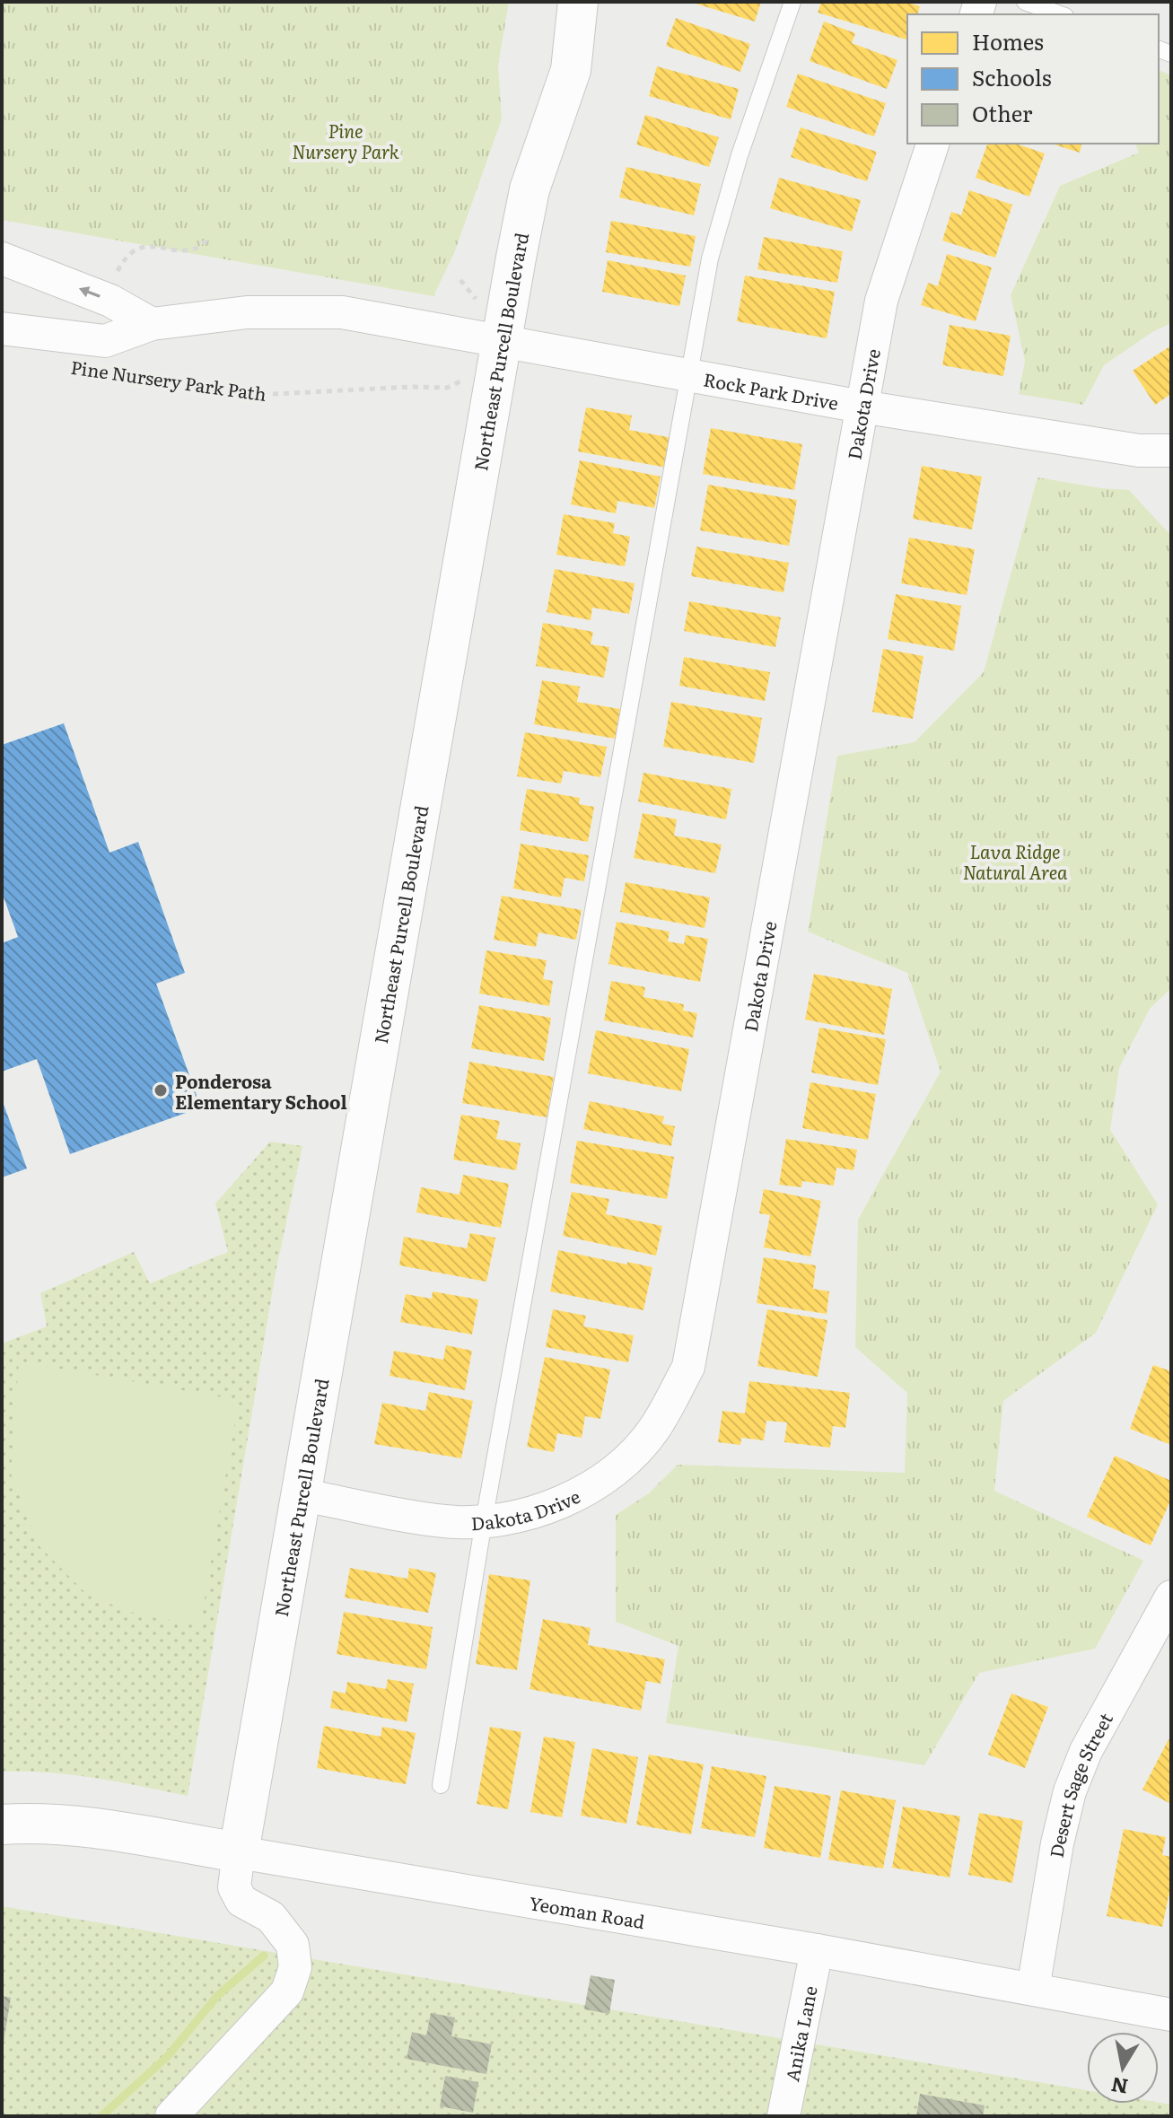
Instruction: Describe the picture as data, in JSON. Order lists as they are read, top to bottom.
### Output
{
  "streets": {
    "street": [
      "Northeast Purcell Boulevard",
      "Rock Park Drive",
      "Dakota Drive",
      "Desert Sage Street",
      "Yeoman Road",
      "Anika Lane"
    ],
    "path": ["Pine Nursery Park Path"]
  },
  "crossings": [
    ["Northeast Purcell Boulevard", "Rock Park Drive"],
    ["Northeast Purcell Boulevard", "Dakota Drive"],
    ["Northeast Purcell Boulevard", "Yeoman Road"],
    ["Rock Park Drive", "Dakota Drive"],
    ["Desert Sage Street", "Yeoman Road"],
    ["Yeoman Road", "Anika Lane"]
  ],
  "parks": ["Pine Nursery Park", "Lava Ridge Natural Area"],
  "places": ["Ponderosa Elementary School"],
  "legend": ["Homes", "Schools", "Other"],
  "north": "bottom"
}
